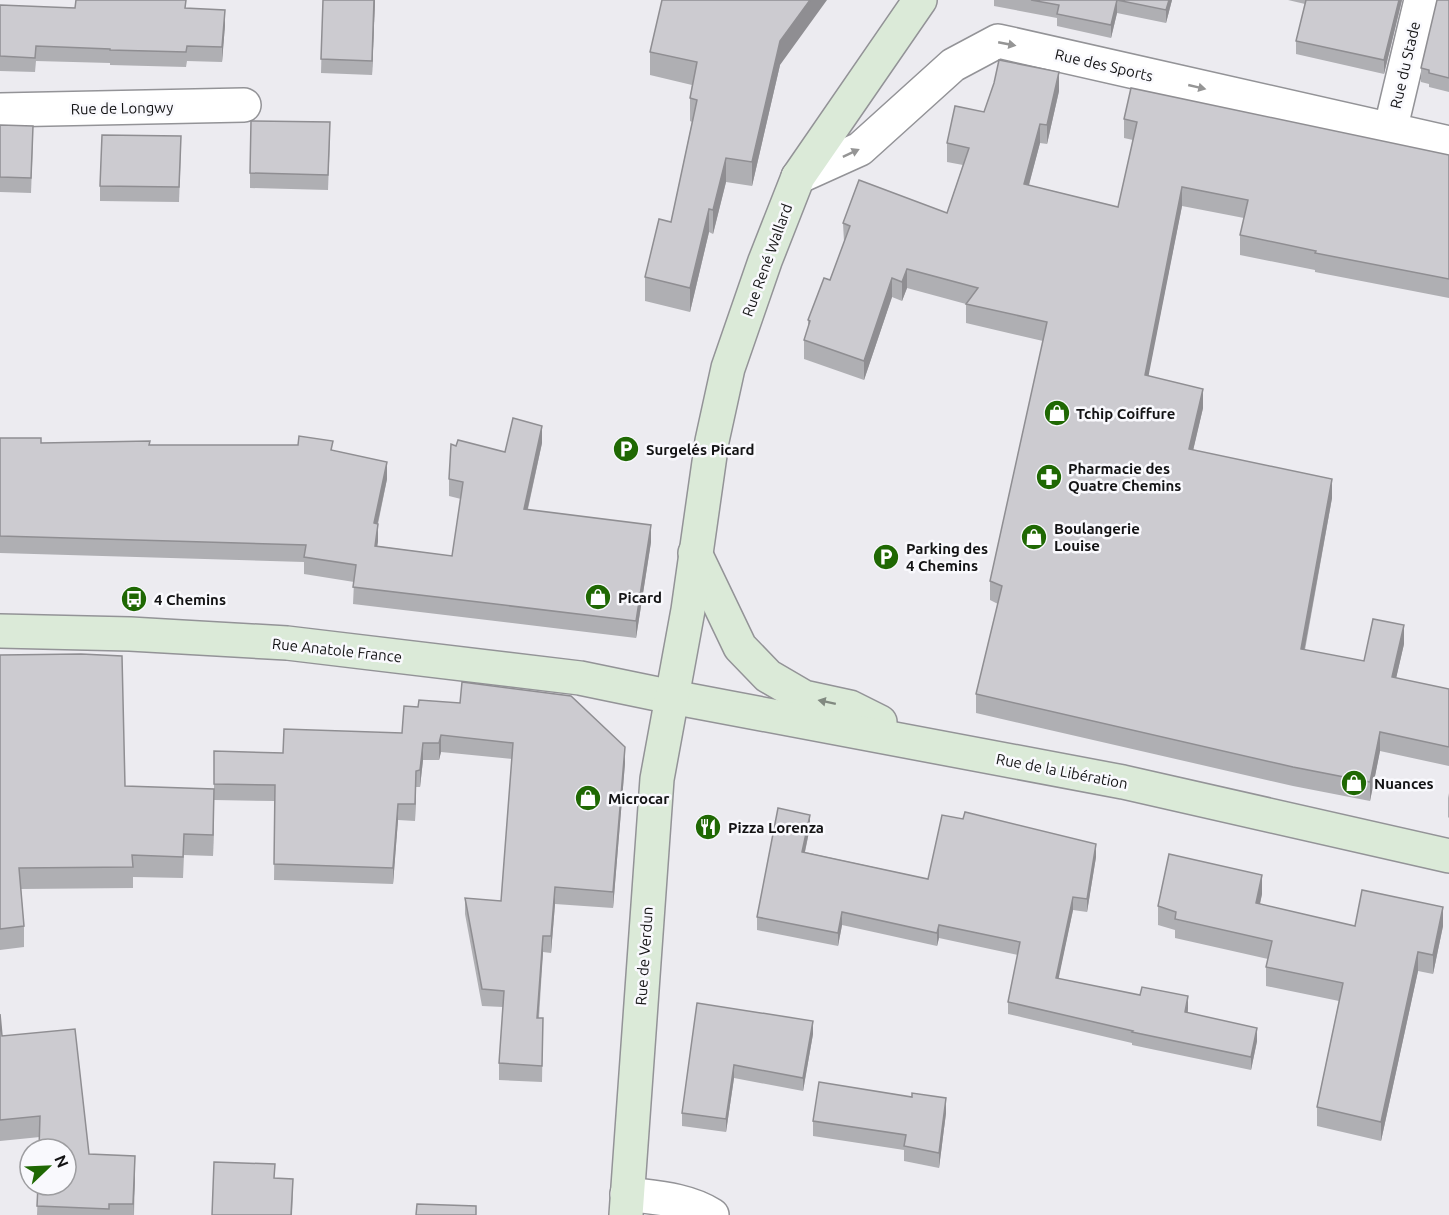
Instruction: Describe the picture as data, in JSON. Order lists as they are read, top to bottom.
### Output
{
  "streets": {
    "main road": [
      "Rue René Wallard",
      "Rue Anatole France",
      "Rue de la Libération",
      "Rue de Verdun"
    ],
    "street": ["Rue des Sports", "Rue du Stade", "Rue de Longwy"]
  },
  "crossings": [
    ["Rue des Sports", "Rue du Stade"],
    ["Rue des Sports", "Rue René Wallard"],
    ["Rue René Wallard", "Rue Anatole France"],
    ["Rue René Wallard", "Rue de la Libération"],
    ["Rue René Wallard", "Rue de Verdun"],
    ["Rue Anatole France", "Rue de la Libération"],
    ["Rue Anatole France", "Rue de Verdun"],
    ["Rue de la Libération", "Rue de Verdun"]
  ],
  "one_way": ["Rue des Sports"],
  "places": {
    "shop": [
      "Tchip Coiffure",
      "Boulangerie Louise",
      "Picard",
      "Nuances",
      "Microcar"
    ],
    "parking": ["Surgelés Picard", "Parking des 4 Chemins"],
    "pharmacy": ["Pharmacie des Quatre Chemins"],
    "bus stop": ["4 Chemins"],
    "restaurant": ["Pizza Lorenza"]
  },
  "north": "top right"
}
